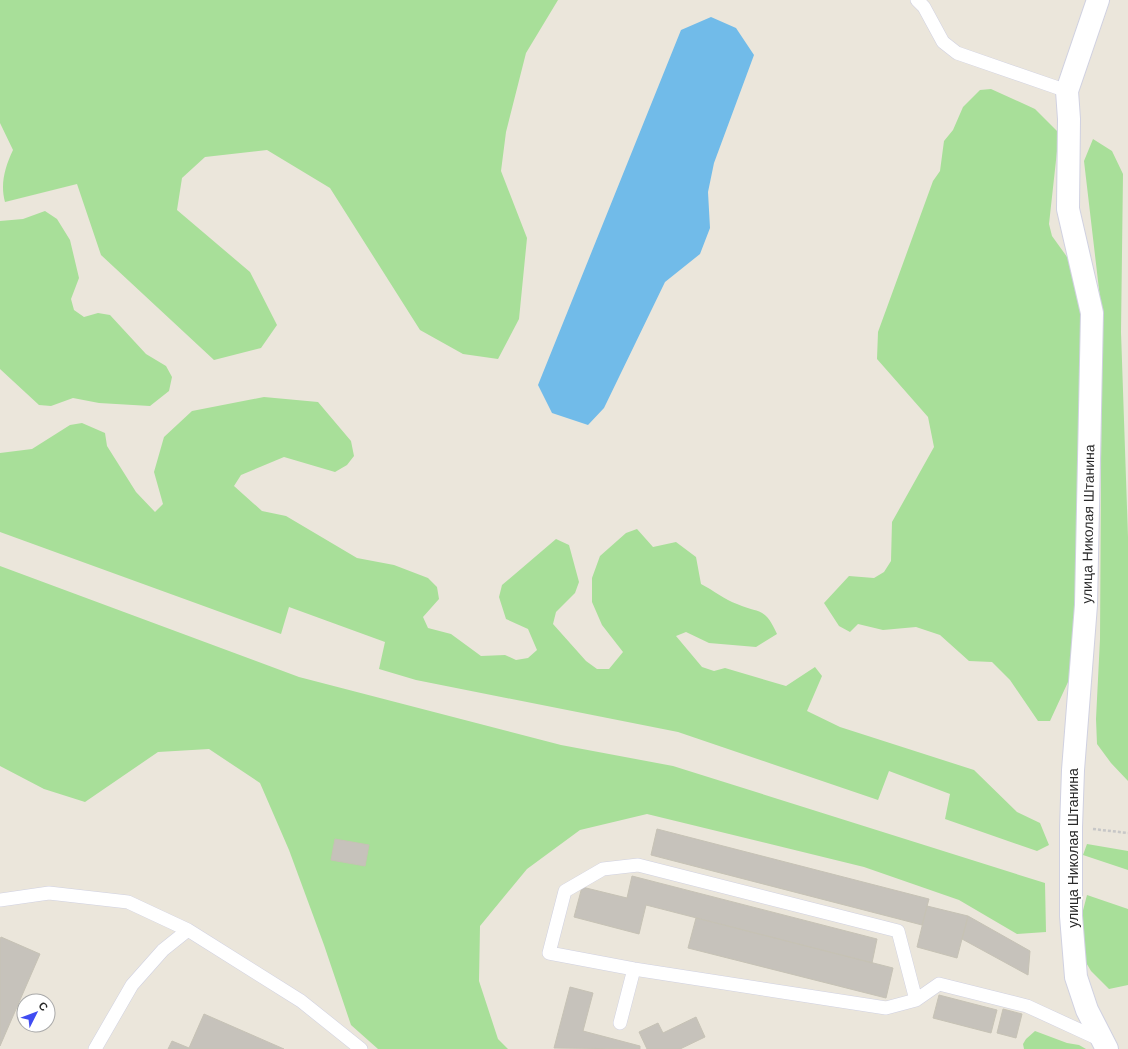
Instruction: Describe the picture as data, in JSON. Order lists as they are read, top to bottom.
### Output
{
  "streets": {
    "street": ["улица Николая Штанина"]
  },
  "north": "top right"
}
